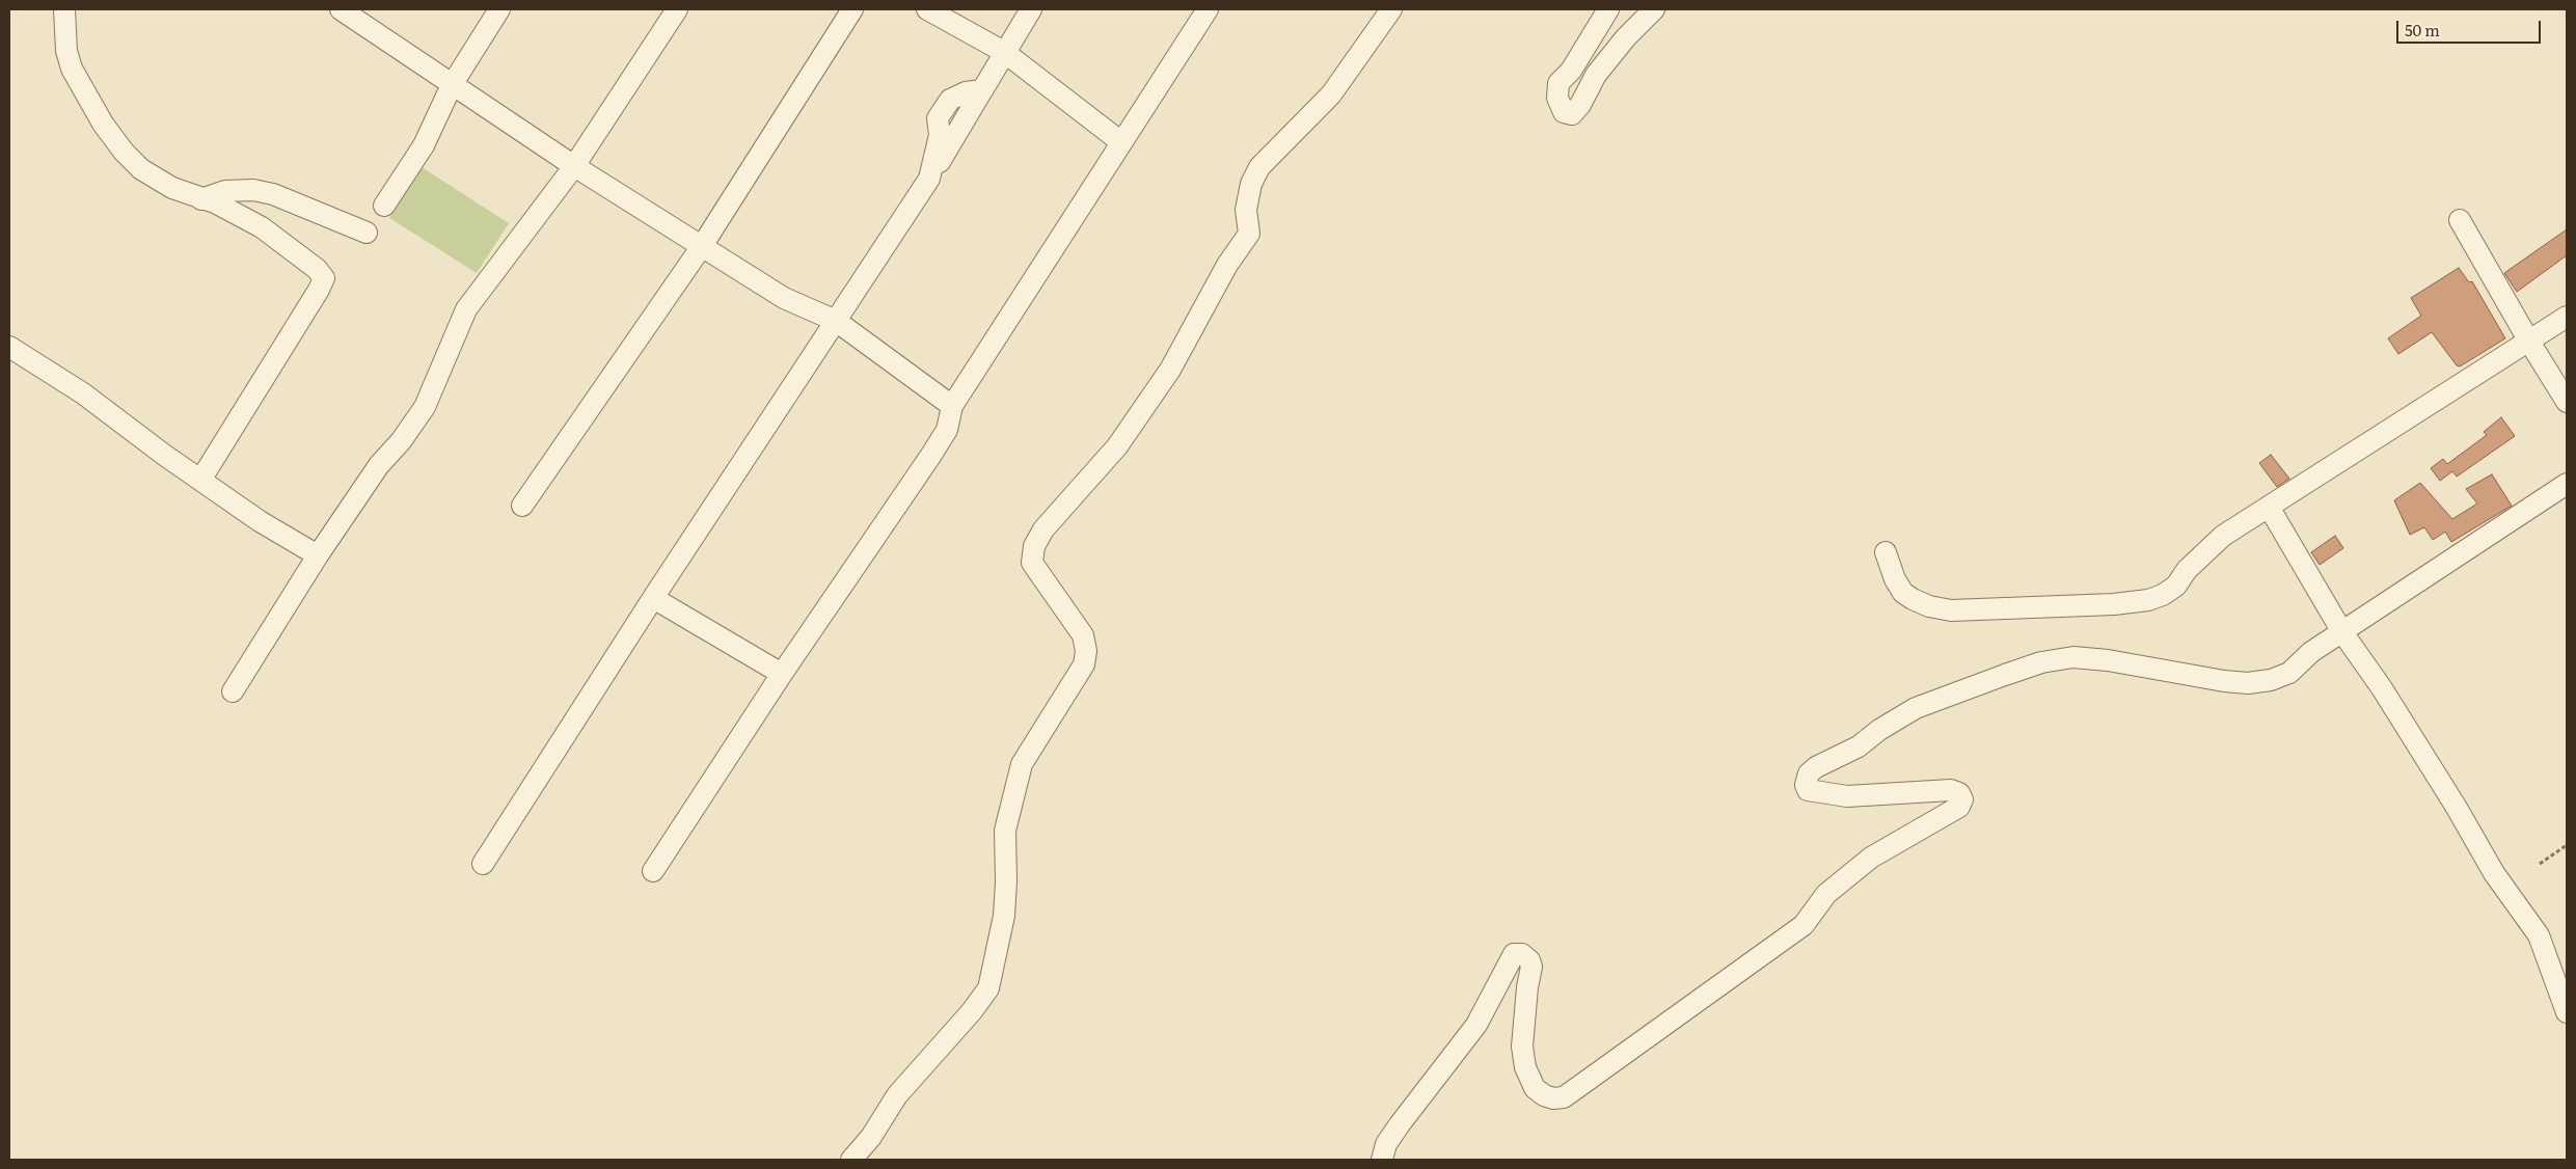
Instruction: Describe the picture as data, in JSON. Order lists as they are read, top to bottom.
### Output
{
  "scale_bar": "50 m"
}
